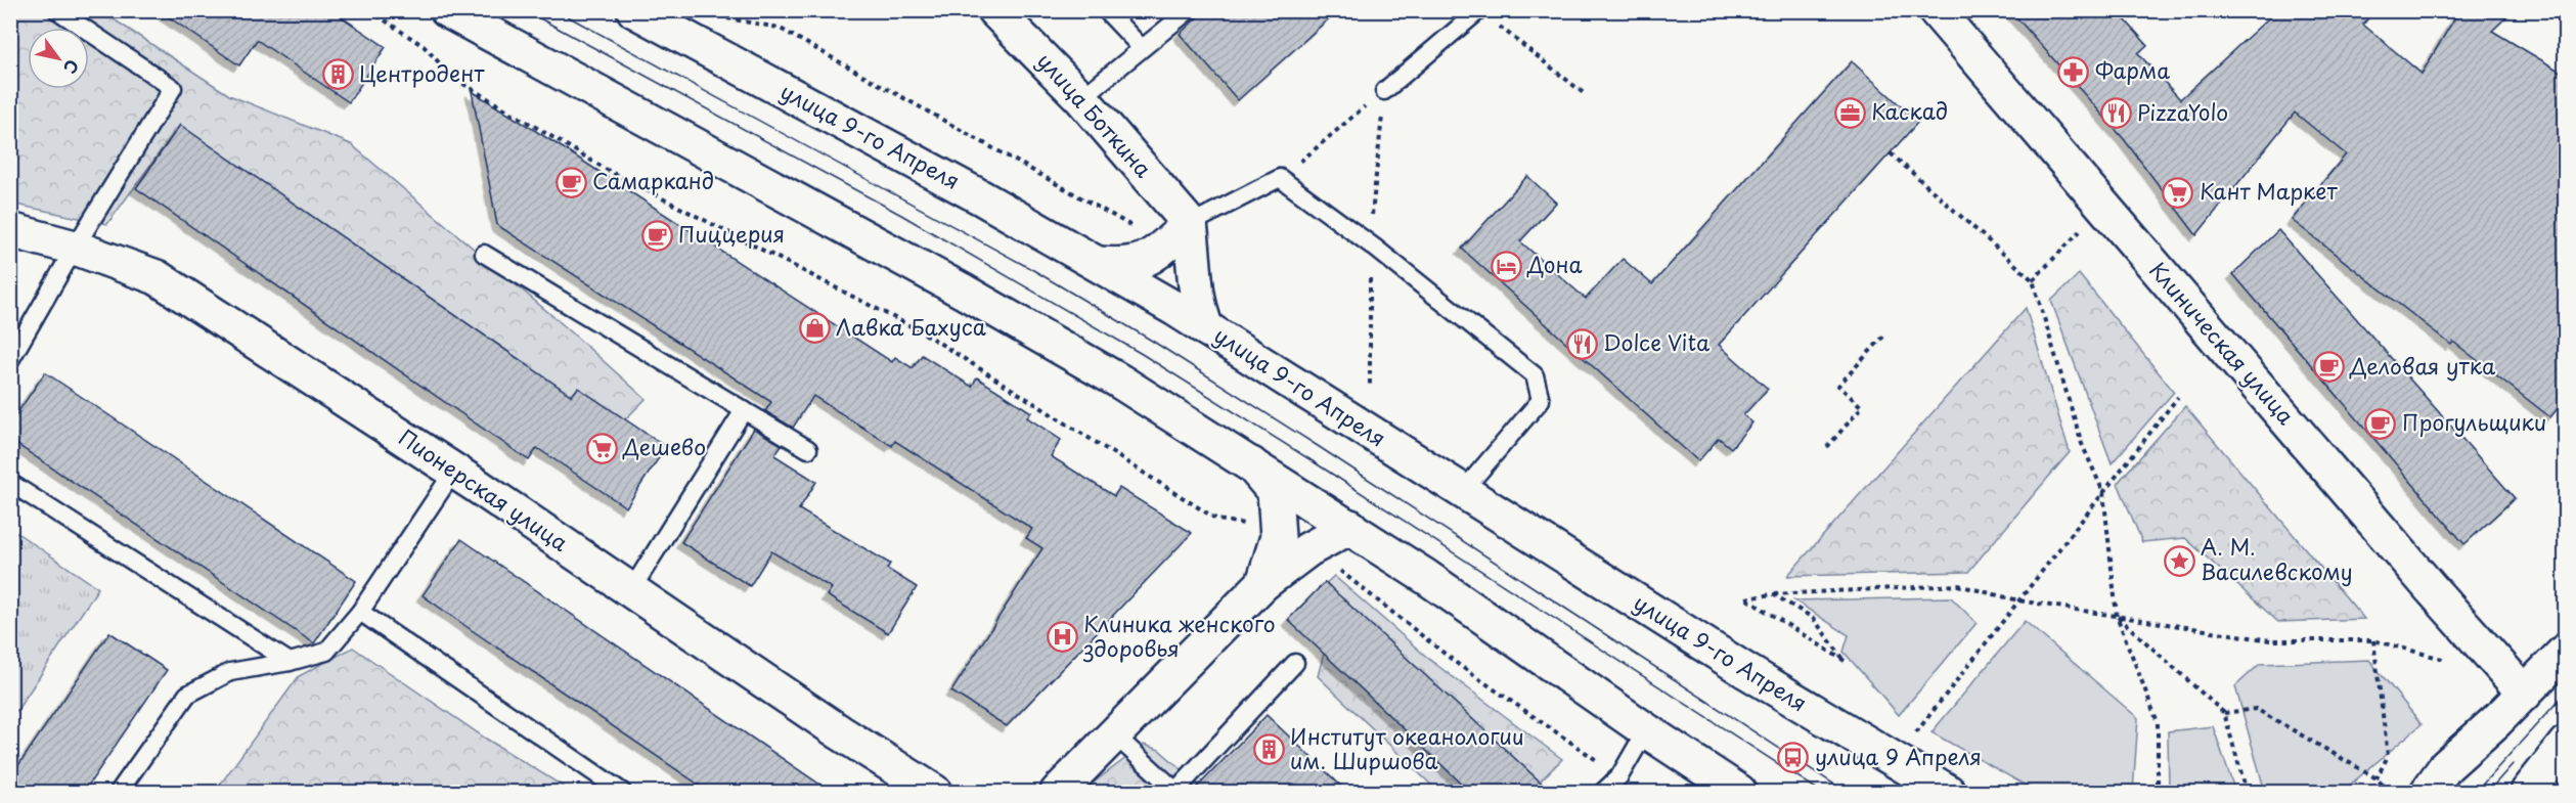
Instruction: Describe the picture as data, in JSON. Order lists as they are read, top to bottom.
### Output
{
  "streets": {
    "main road": [
      "улица Боткина",
      "улица 9-го Апреля",
      "Клиническая улица",
      "Пионерская улица"
    ]
  },
  "places": {
    "pharmacy": ["Фарма"],
    "building": ["Центродент", "Институт океанологии им. Ширшова"],
    "office": ["Каскад"],
    "restaurant": ["PizzaYolo", "Dolce Vita"],
    "cafe": [
      "Самарканд",
      "Пиццерия",
      "Деловая утка",
      "Прогульщики"
    ],
    "supermarket": ["Кант Маркет", "Дешево"],
    "hotel": ["Дона"],
    "shop": ["Лавка Бахуса"],
    "place": ["А. М. Василевскому"],
    "hospital": ["Клиника женского здоровья"],
    "bus stop": ["улица 9 Апреля"]
  },
  "north": "bottom right"
}
